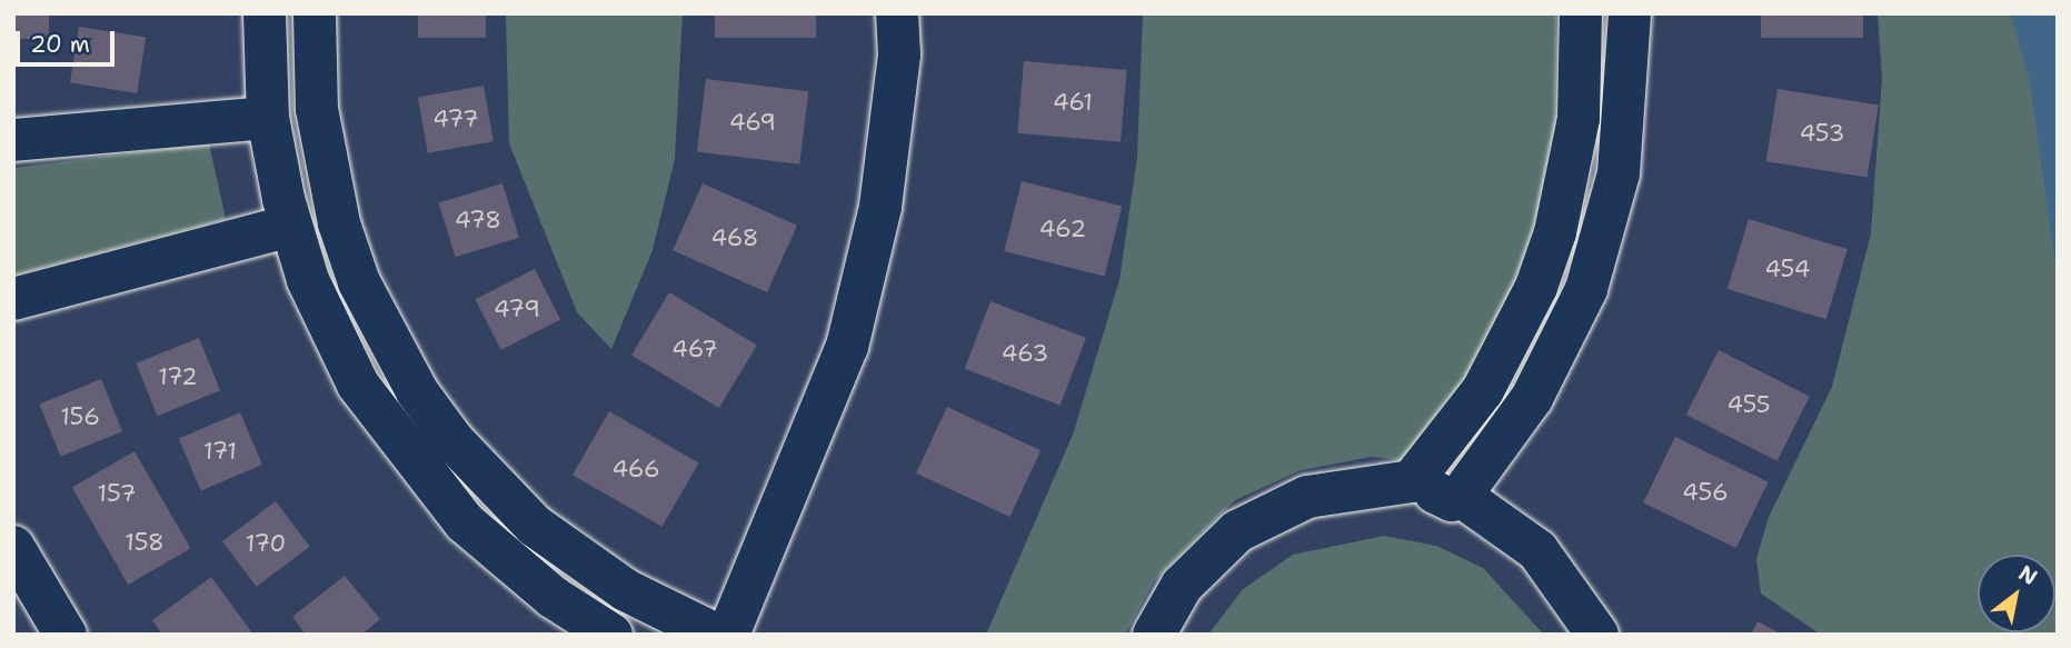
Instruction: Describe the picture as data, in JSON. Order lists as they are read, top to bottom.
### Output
{
  "house_numbers": [
    "461",
    "477",
    "469",
    "453",
    "478",
    "462",
    "468",
    "454",
    "479",
    "467",
    "463",
    "172",
    "455",
    "156",
    "171",
    "466",
    "456",
    "157",
    "158",
    "170"
  ],
  "scale_bar": "20 m",
  "north": "top right"
}
